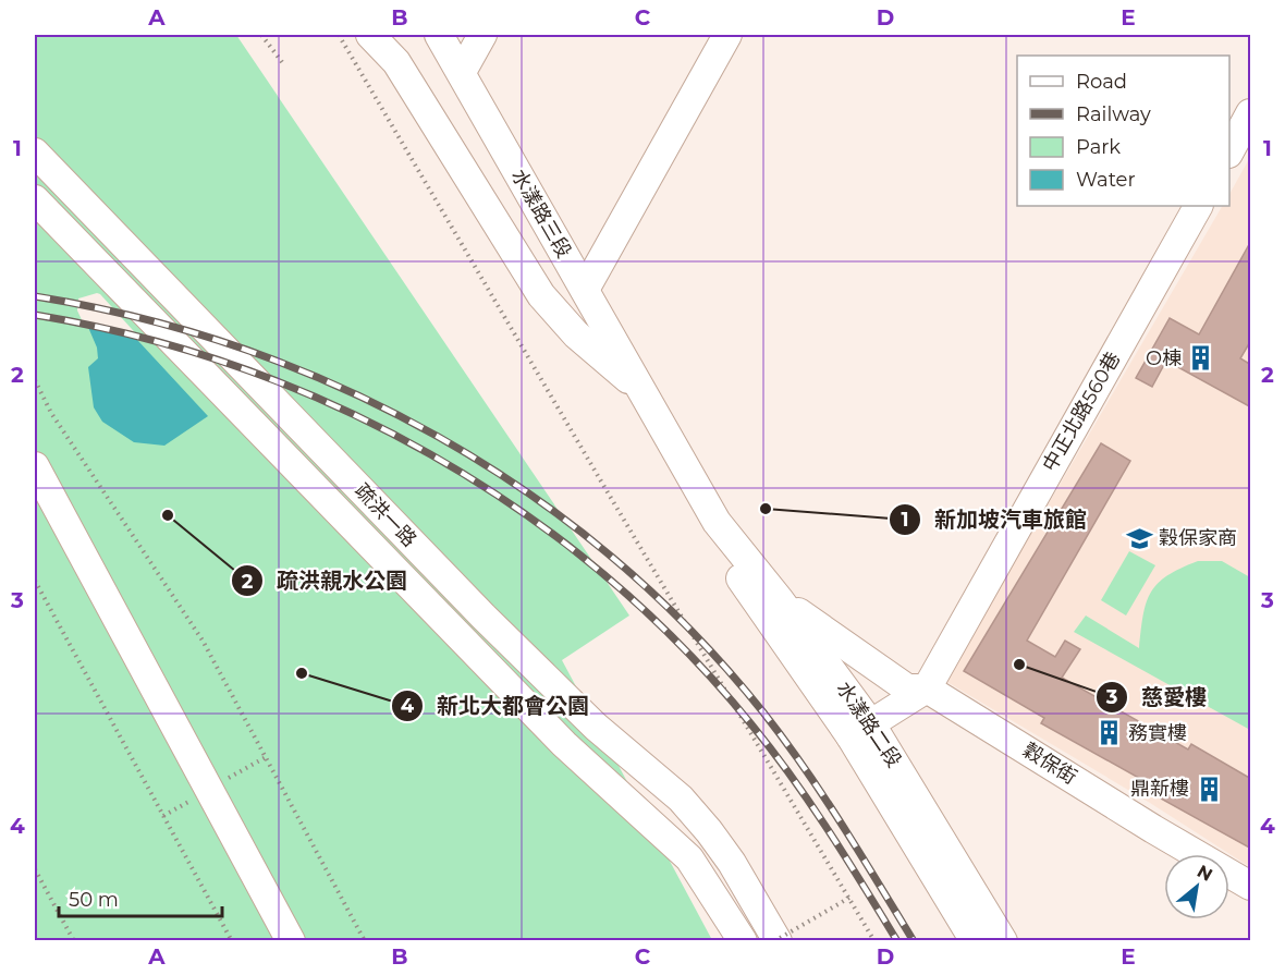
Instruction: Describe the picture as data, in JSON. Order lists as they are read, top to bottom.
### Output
{
  "streets": {
    "street": [
      "水漾路三段",
      "中正北路560巷",
      "疏洪一路",
      "水漾路二段",
      "穀保街"
    ]
  },
  "crossings": [
    ["水漾路三段", "水漾路二段"],
    ["中正北路560巷", "穀保街"],
    ["水漾路二段", "穀保街"]
  ],
  "places": {
    "building": ["O棟", "務實樓", "鼎新樓"],
    "other": [
      "新加坡汽車旅館",
      "疏洪親水公園",
      "慈愛樓",
      "新北大都會公園"
    ],
    "school or university": ["穀保家商"]
  },
  "legend": [
    "Road",
    "Railway",
    "Park",
    "Water"
  ],
  "scale_bar": "50 m",
  "north": "top right",
  "grid": {
    "columns": [
      "A",
      "B",
      "C",
      "D",
      "E"
    ],
    "rows": [
      "1",
      "2",
      "3",
      "4"
    ]
  }
}
